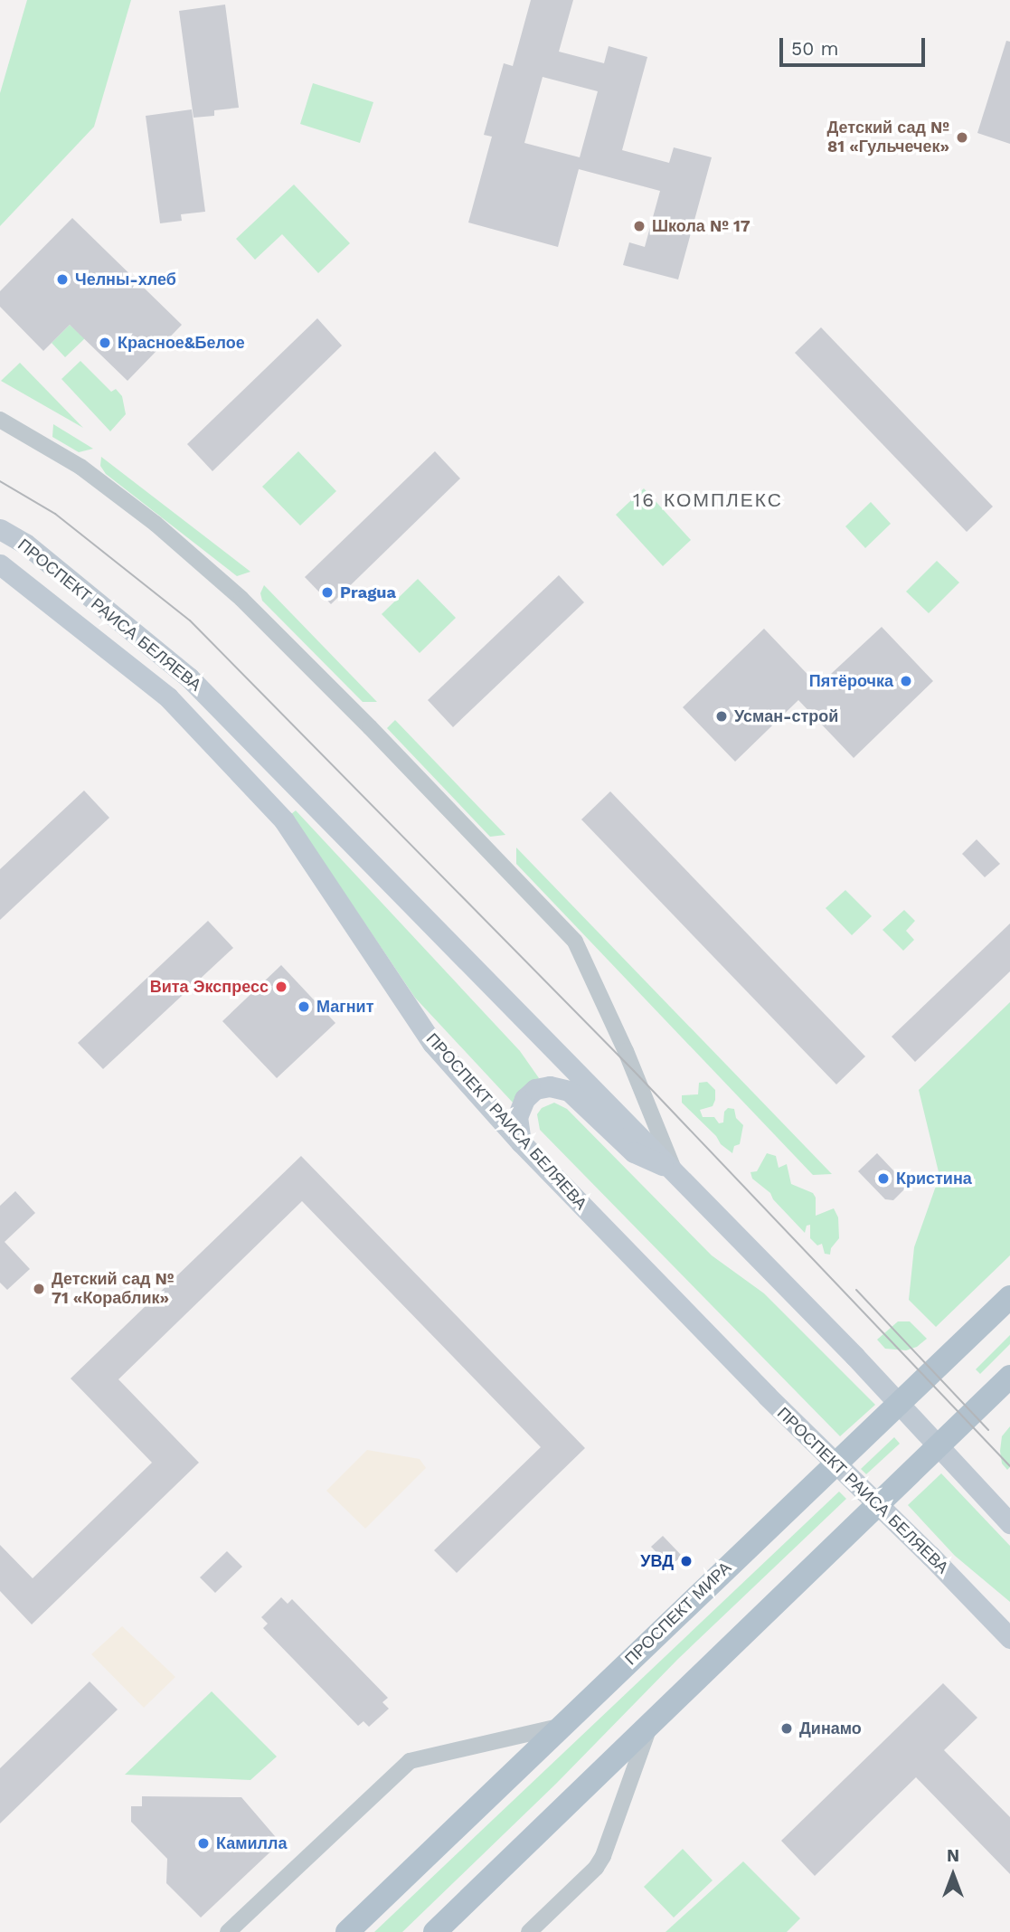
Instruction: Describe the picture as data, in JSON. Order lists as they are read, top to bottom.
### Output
{
  "streets": {
    "main road": ["ПРОСПЕКТ МИРА"],
    "street": ["ПРОСПЕКТ РАИСА БЕЛЯЕВА"]
  },
  "crossings": [
    ["ПРОСПЕКТ РАИСА БЕЛЯЕВА", "ПРОСПЕКТ МИРА"]
  ],
  "districts": ["16 КОМПЛЕКС"],
  "places": [
    "Детский сад № 81 «Гульчечек»",
    "Школа № 17",
    "Челны-хлеб",
    "Красное&Белое",
    "Pragua",
    "Пятёрочка",
    "Усман-строй",
    "Вита Экспресс",
    "Магнит",
    "Кристина",
    "Детский сад № 71 «Кораблик»",
    "УВД",
    "Динамо",
    "Камилла"
  ],
  "scale_bar": "50 m",
  "north": "top"
}
